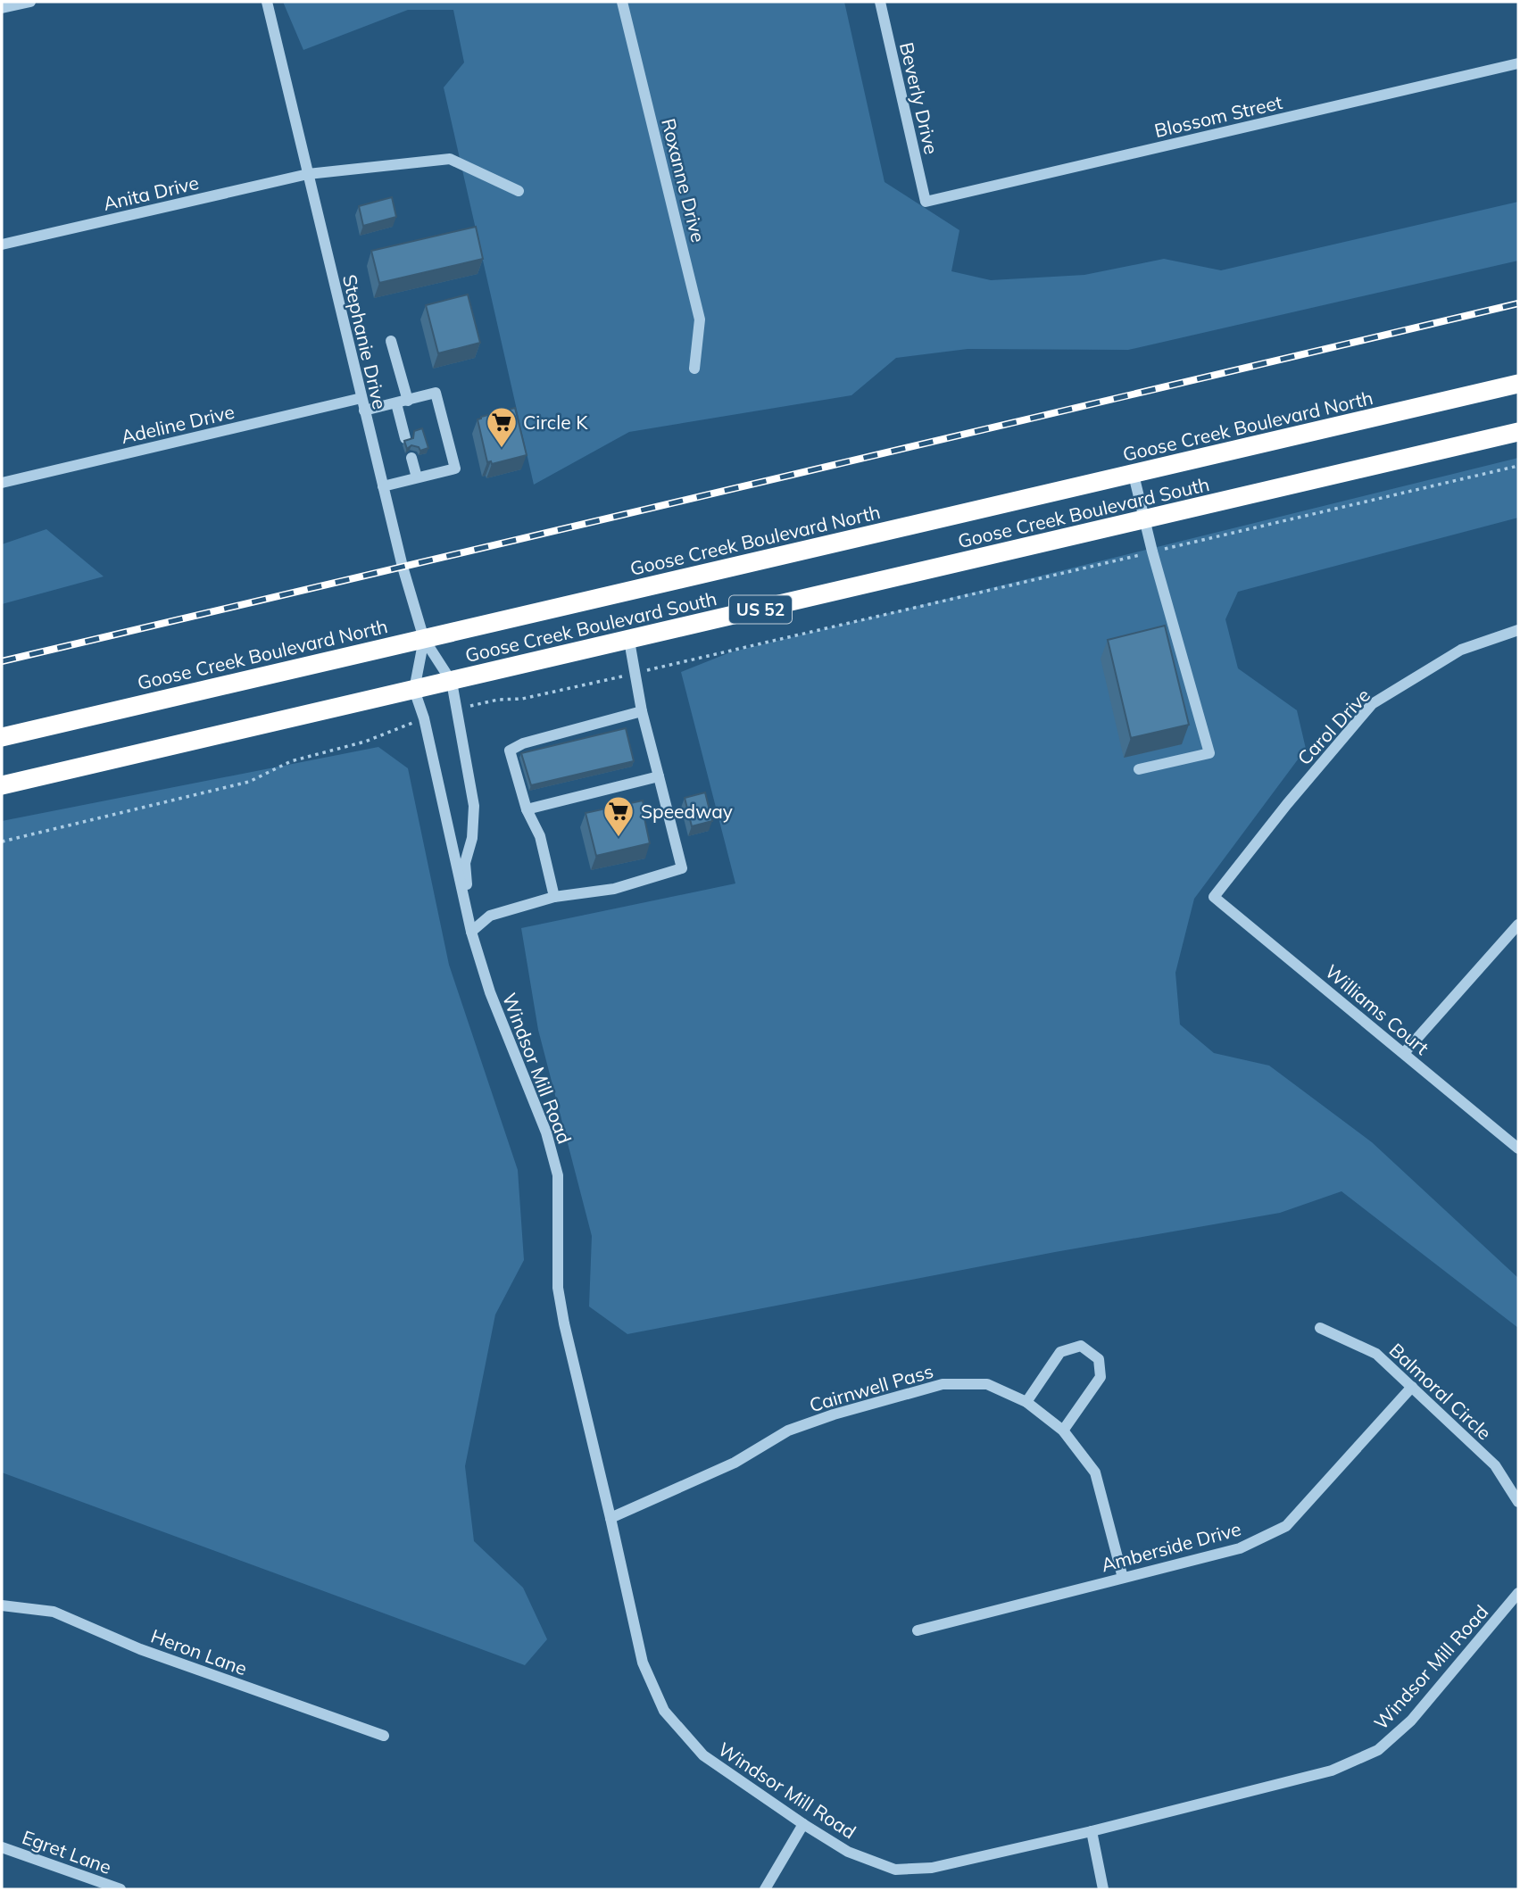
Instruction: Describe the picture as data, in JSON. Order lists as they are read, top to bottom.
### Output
{
  "streets": {
    "highway": ["Goose Creek Boulevard North", "Goose Creek Boulevard South", "US 52"],
    "street": [
      "Beverly Drive",
      "Blossom Street",
      "Roxanne Drive",
      "Anita Drive",
      "Stephanie Drive",
      "Adeline Drive",
      "Carol Drive",
      "Williams Court",
      "Windsor Mill Road",
      "Cairnwell Pass",
      "Balmoral Circle",
      "Amberside Drive",
      "Heron Lane",
      "Egret Lane"
    ]
  },
  "crossings": [
    ["Beverly Drive", "Blossom Street"],
    ["Anita Drive", "Stephanie Drive"],
    ["Stephanie Drive", "Adeline Drive"],
    ["Stephanie Drive", "Goose Creek Boulevard North"],
    ["Stephanie Drive", "Goose Creek Boulevard South"],
    ["Stephanie Drive", "Windsor Mill Road"],
    ["Goose Creek Boulevard North", "Windsor Mill Road"],
    ["Goose Creek Boulevard South", "Windsor Mill Road"],
    ["Carol Drive", "Williams Court"],
    ["Windsor Mill Road", "Cairnwell Pass"],
    ["Cairnwell Pass", "Amberside Drive"],
    ["Balmoral Circle", "Amberside Drive"]
  ],
  "places": {
    "supermarket": ["Circle K", "Speedway"]
  }
}
